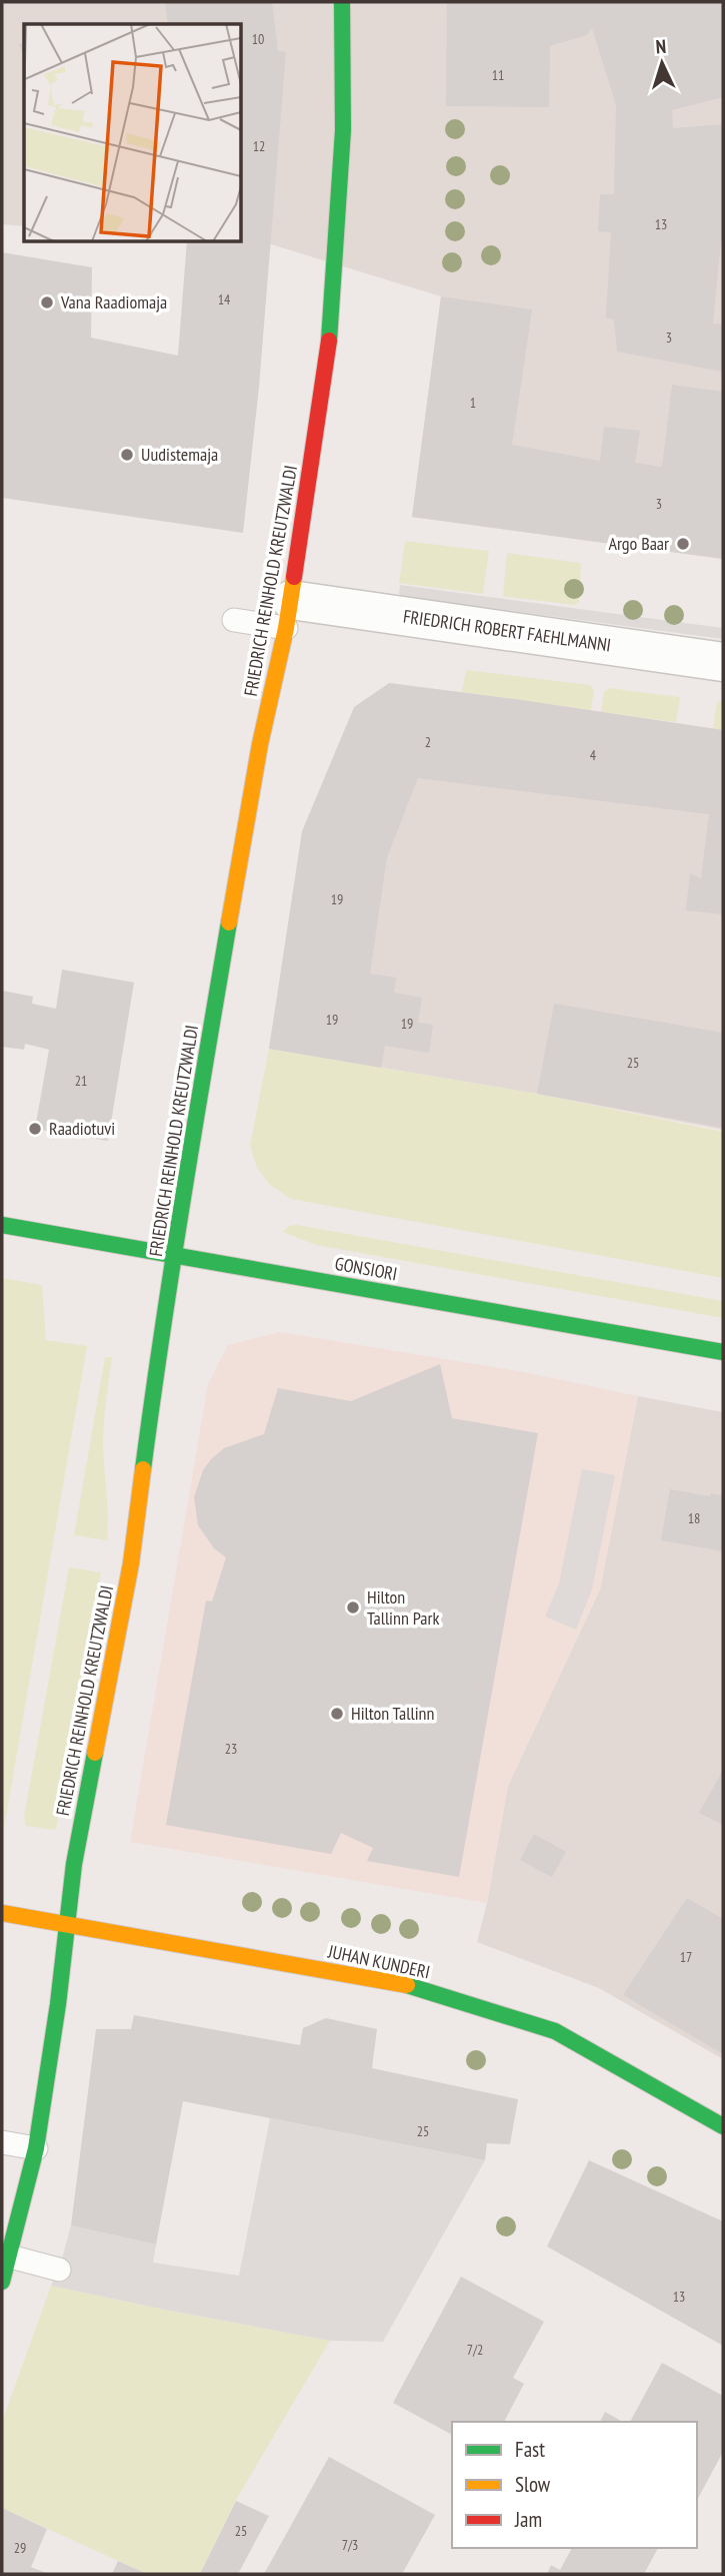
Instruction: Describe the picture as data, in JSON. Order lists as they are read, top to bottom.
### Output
{
  "streets": {
    "street": [
      "FRIEDRICH REINHOLD KREUTZWALDI",
      "FRIEDRICH ROBERT FAEHLMANNI",
      "GONSIORI",
      "JUHAN KUNDERI"
    ]
  },
  "crossings": [
    ["FRIEDRICH REINHOLD KREUTZWALDI", "FRIEDRICH ROBERT FAEHLMANNI"],
    ["FRIEDRICH REINHOLD KREUTZWALDI", "GONSIORI"],
    ["FRIEDRICH REINHOLD KREUTZWALDI", "JUHAN KUNDERI"]
  ],
  "places": [
    "Vana Raadiomaja",
    "Uudistemaja",
    "Argo Baar",
    "Raadiotuvi",
    "Hilton Tallinn Park",
    "Hilton Tallinn"
  ],
  "house_numbers": [
    "10",
    "11",
    "12",
    "13",
    "14",
    "3",
    "1",
    "3",
    "2",
    "4",
    "19",
    "19",
    "19",
    "25",
    "21",
    "18",
    "23",
    "17",
    "25",
    "13",
    "7/2",
    "25",
    "7/3",
    "29"
  ],
  "legend": ["Fast", "Slow", "Jam"],
  "north": "top"
}
